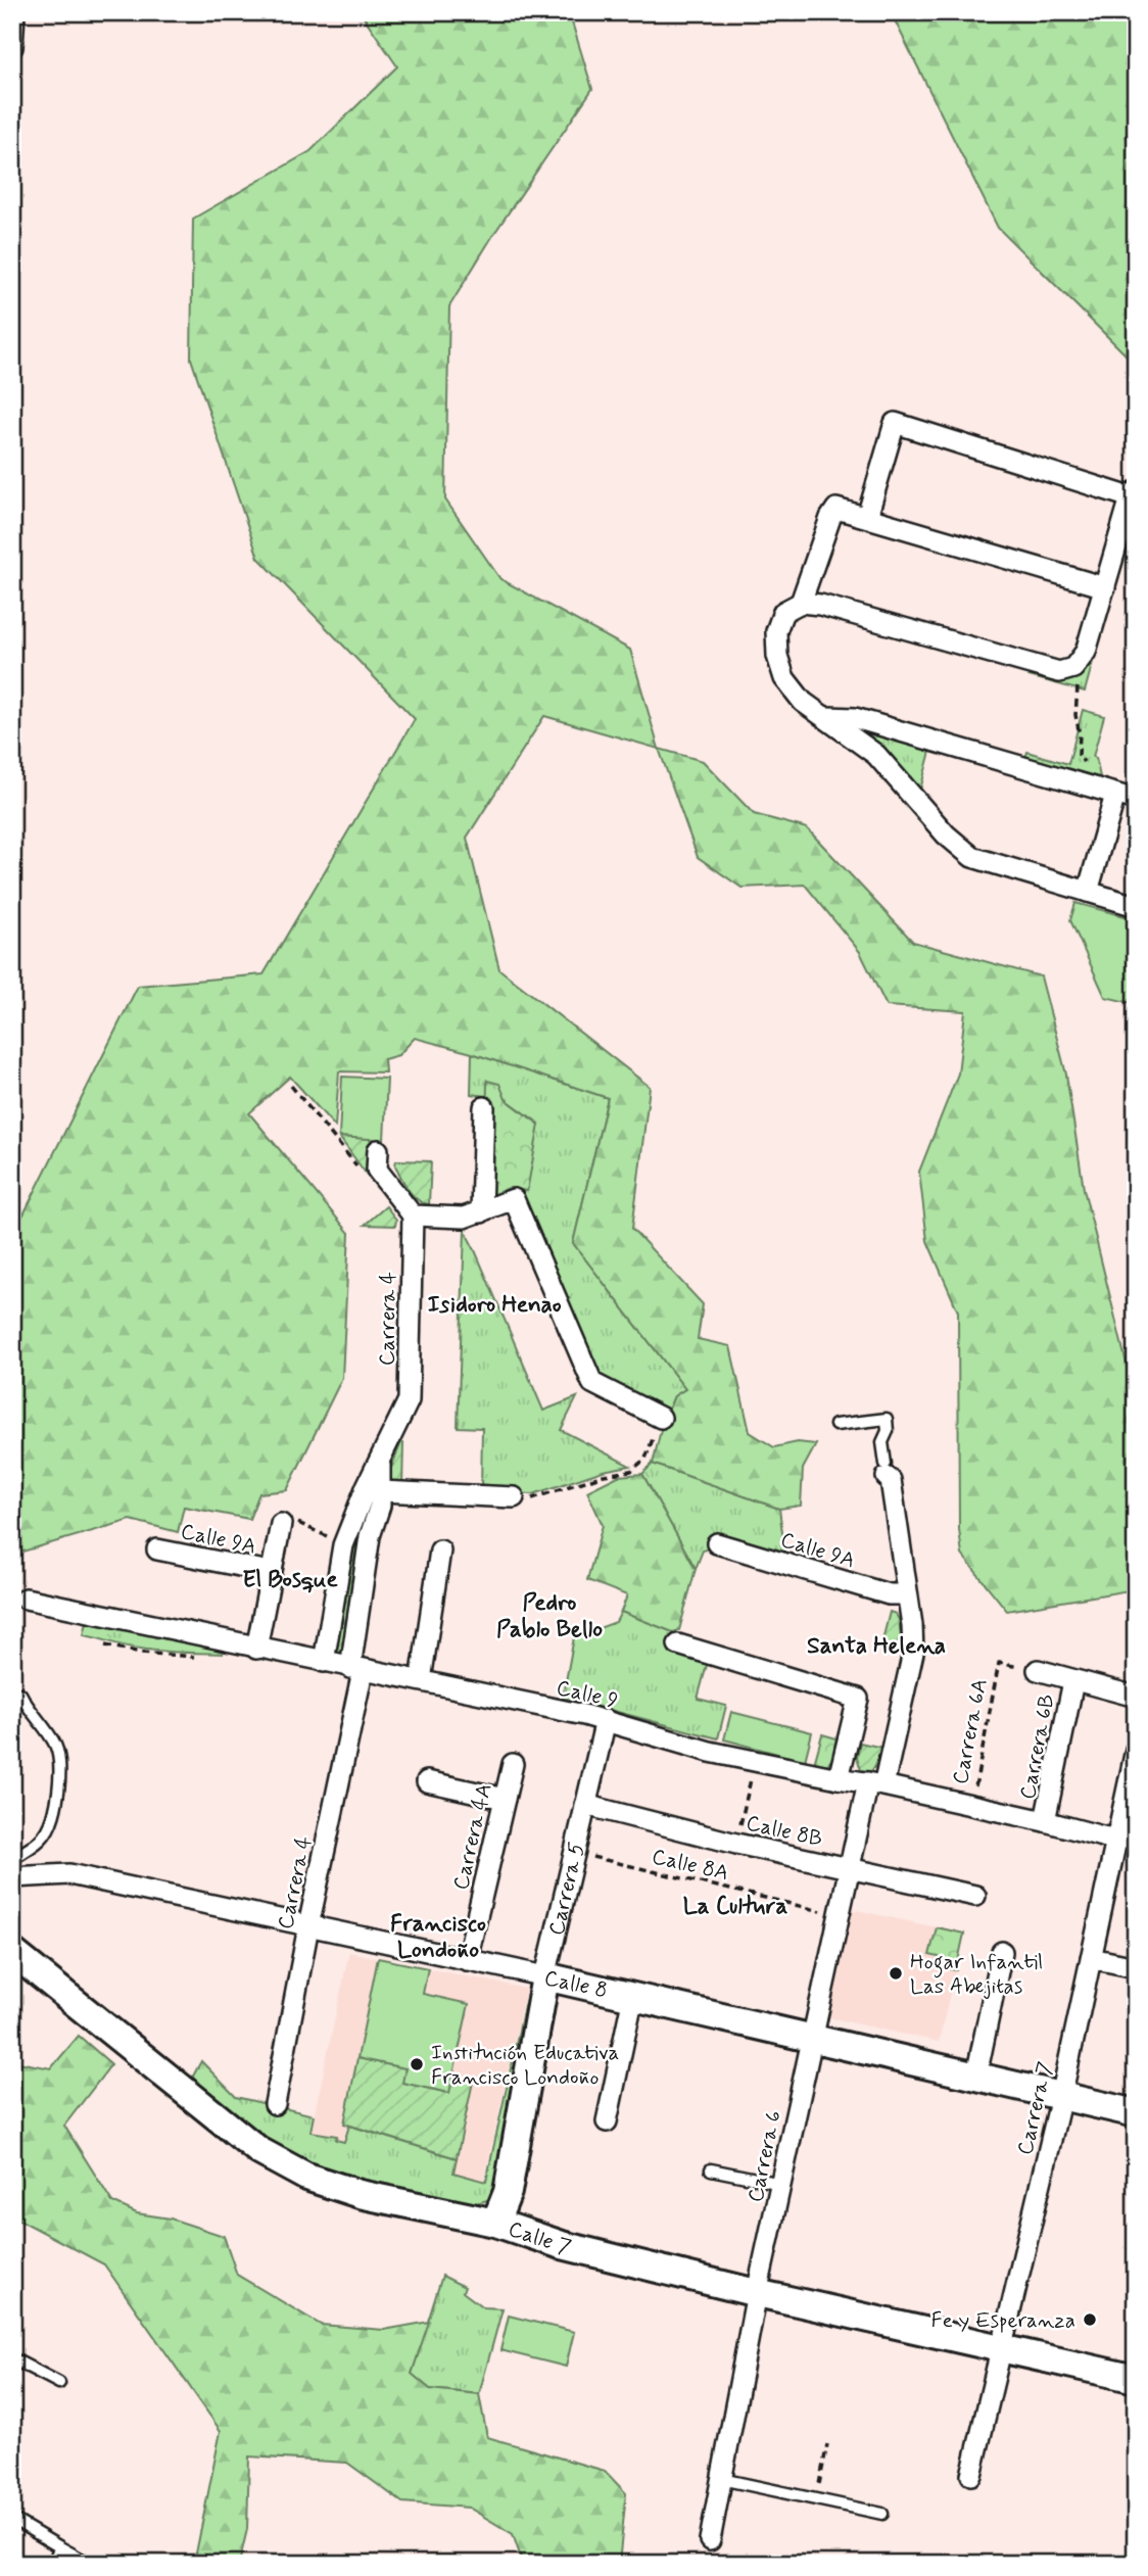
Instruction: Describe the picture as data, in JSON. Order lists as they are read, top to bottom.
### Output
{
  "streets": {
    "main road": ["Carrera 5", "Calle 8", "Calle 7"],
    "street": [
      "Carrera 4",
      "Calle 9A",
      "Calle 9",
      "Carrera 6B",
      "Calle 8B",
      "Carrera 4A",
      "Carrera 7",
      "Carrera 6"
    ],
    "path": ["Carrera 6A", "Calle 8A"]
  },
  "crossings": [
    ["Carrera 4", "Calle 9"],
    ["Carrera 4", "Calle 8"],
    ["Calle 9A", "Carrera 6"],
    ["Calle 9", "Carrera 6A"],
    ["Calle 9", "Carrera 6B"],
    ["Calle 9", "Carrera 5"],
    ["Calle 9", "Carrera 7"],
    ["Calle 9", "Carrera 6"],
    ["Calle 8B", "Carrera 5"],
    ["Calle 8B", "Carrera 6"],
    ["Carrera 4A", "Calle 8"],
    ["Calle 8A", "Carrera 5"],
    ["Calle 8A", "Carrera 6"],
    ["Carrera 5", "Calle 8"],
    ["Carrera 5", "Calle 7"],
    ["Calle 8", "Carrera 7"],
    ["Calle 8", "Carrera 6"],
    ["Carrera 7", "Calle 7"],
    ["Carrera 6", "Calle 7"]
  ],
  "districts": [
    "Isidoro Henao",
    "El Bosque",
    "Pedro Pablo Bello",
    "Santa Helena",
    "La Cultura",
    "Francisco Londoño"
  ],
  "places": ["Hogar Infantil Las Abejitas", "Institución Educativa Francisco Londoño", "Fe y Esperanza"]
}
